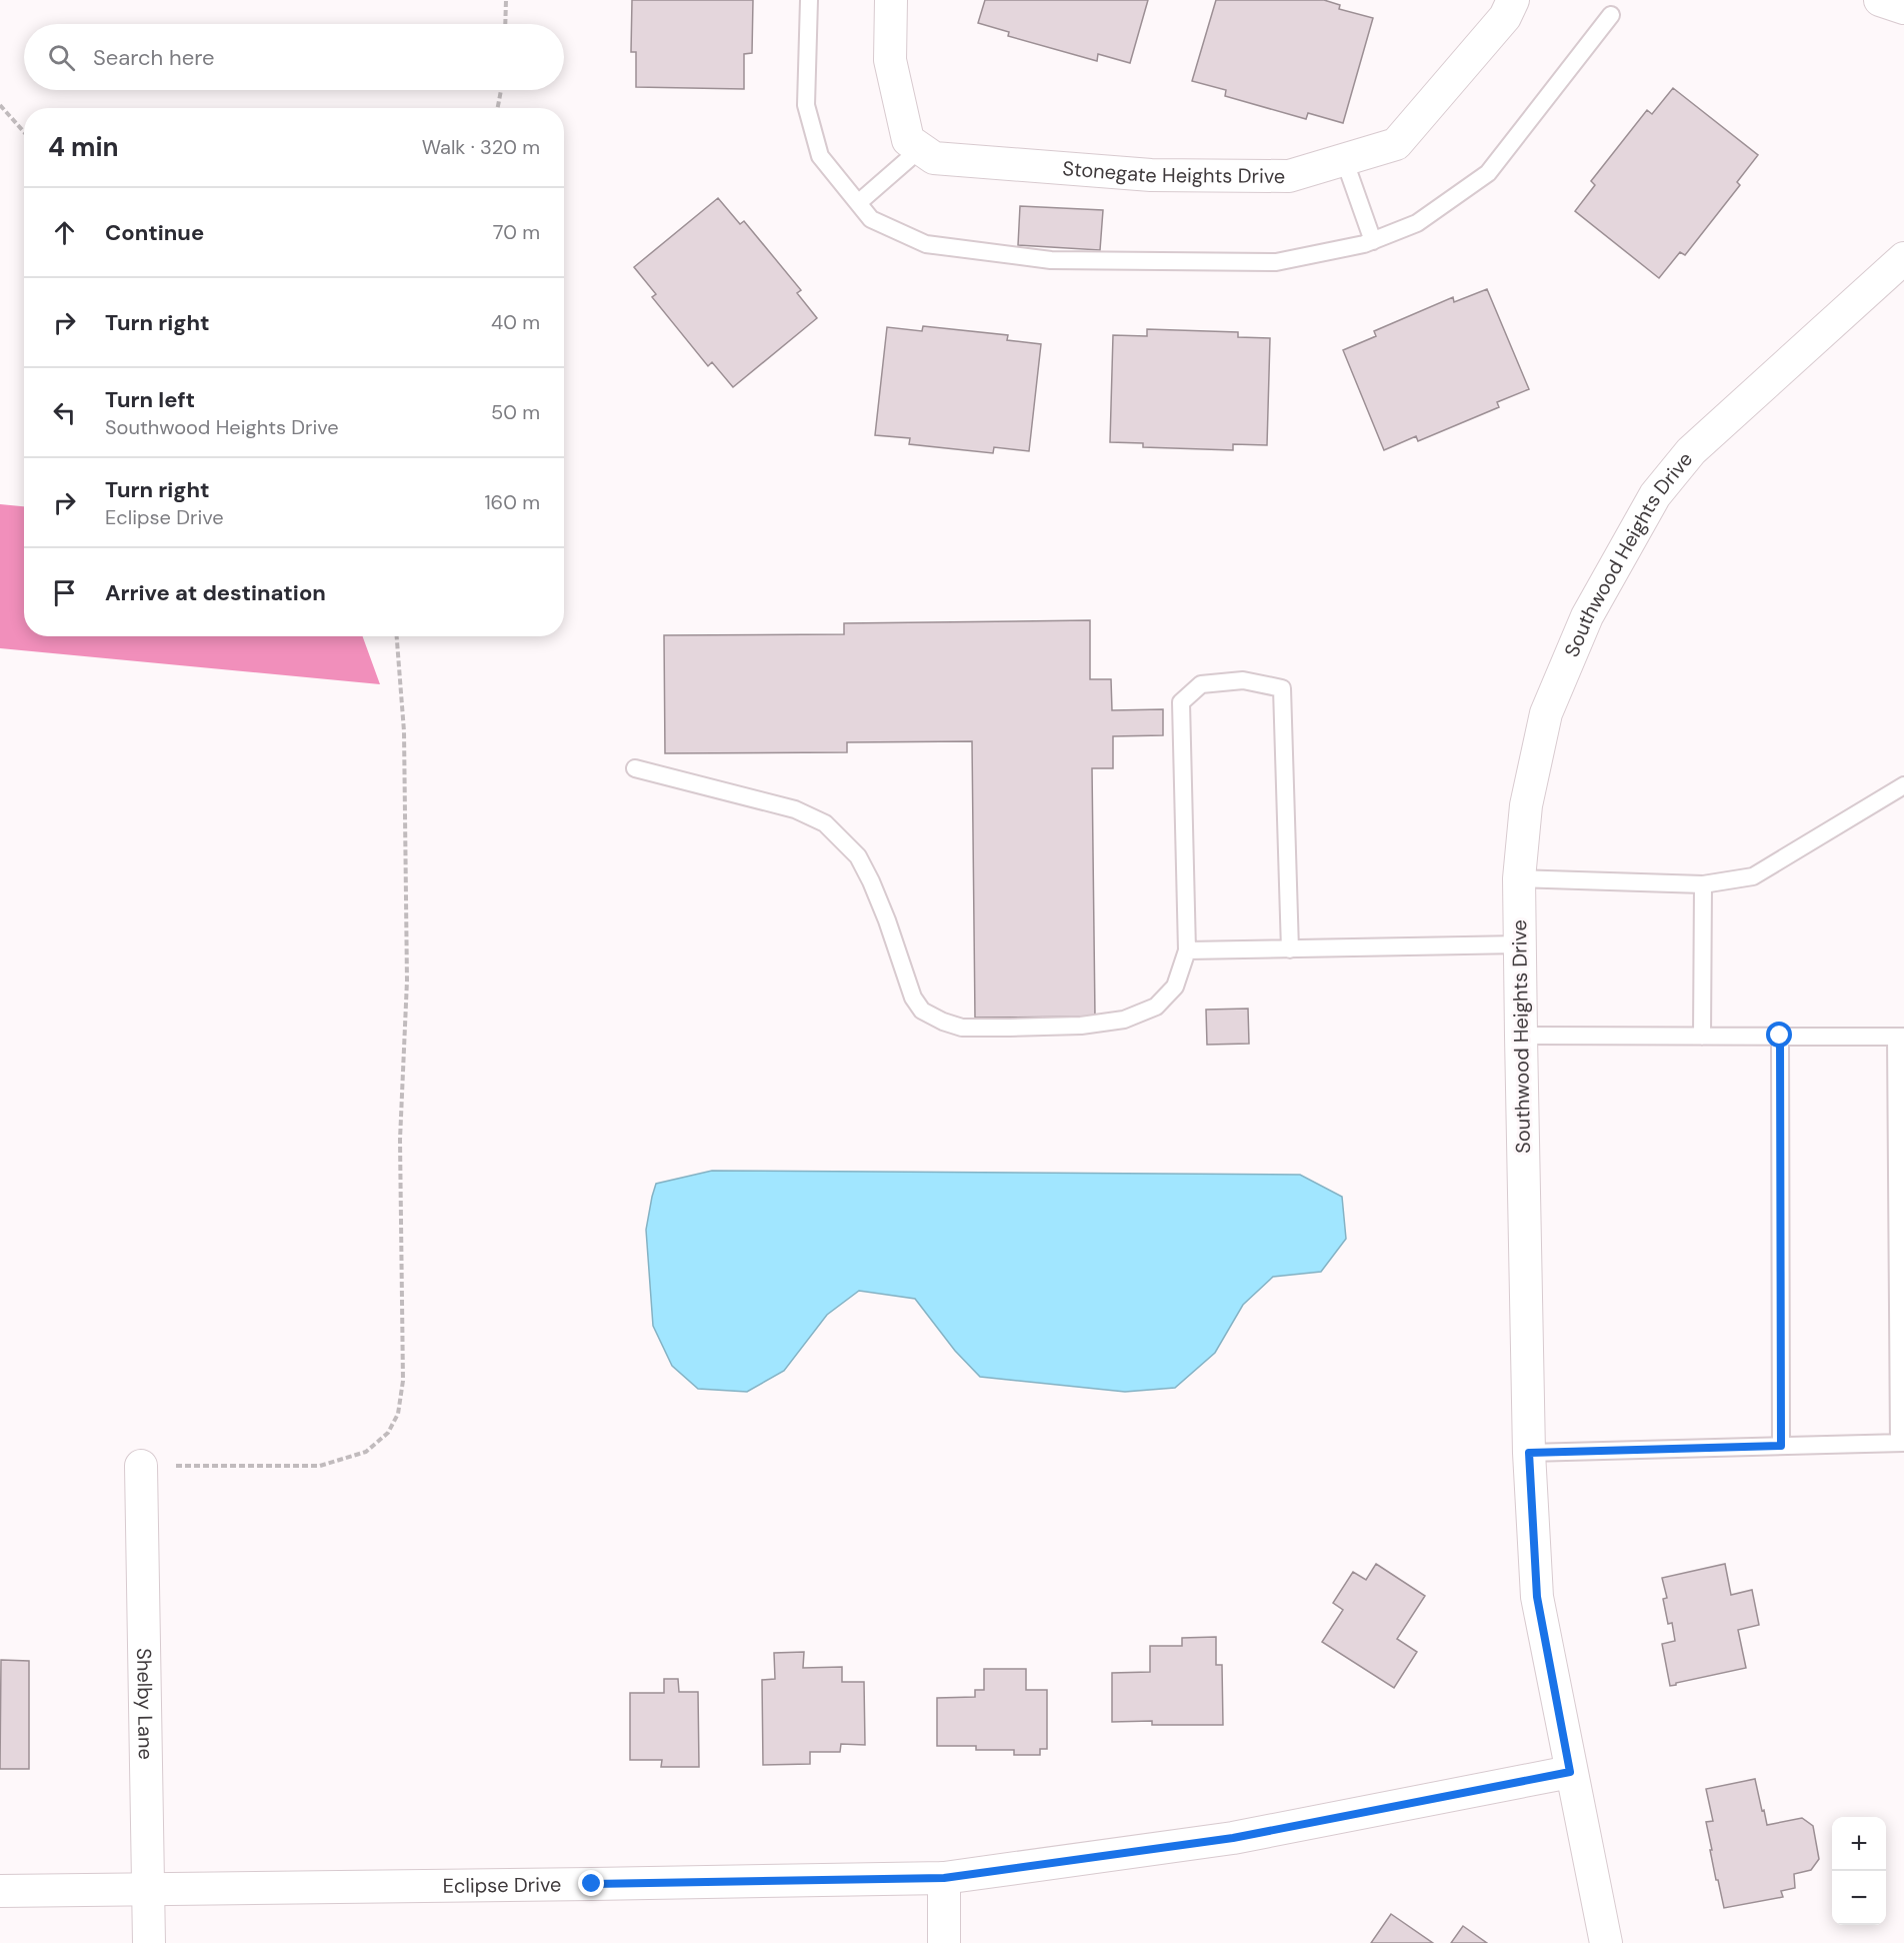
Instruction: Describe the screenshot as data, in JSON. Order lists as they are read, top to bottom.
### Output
{
  "streets": {
    "street": [
      "Stonegate Heights Drive",
      "Southwood Heights Drive",
      "Shelby Lane",
      "Eclipse Drive"
    ]
  },
  "crossings": [
    ["Southwood Heights Drive", "Eclipse Drive"],
    ["Shelby Lane", "Eclipse Drive"]
  ],
  "page": {
    "search": "Search here",
    "heading": ["4 min", "Walk · 320 m"],
    "list": [
      ["Continue", "70 m"],
      ["Turn right", "40 m"],
      ["Turn left", "Southwood Heights Drive", "50 m"],
      ["Turn right", "Eclipse Drive", "160 m"],
      "Arrive at destination"
    ],
    "map_buttons": ["+", "−"]
  }
}
